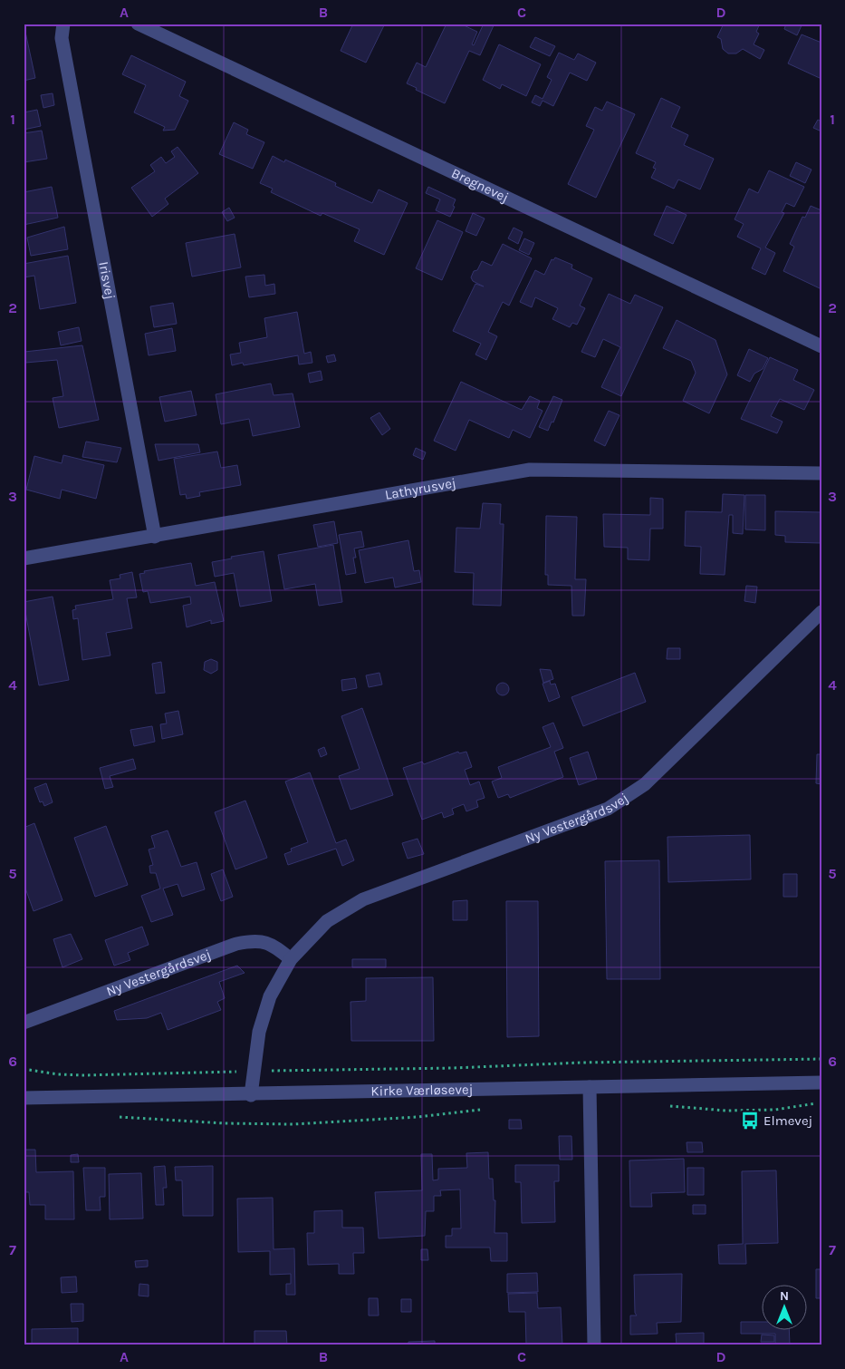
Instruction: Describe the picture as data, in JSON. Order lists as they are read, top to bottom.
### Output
{
  "streets": {
    "street": [
      "Bregnevej",
      "Irisvej",
      "Lathyrusvej",
      "Ny Vestergårdsvej",
      "Kirke Værløsevej"
    ]
  },
  "crossings": [
    ["Irisvej", "Lathyrusvej"],
    ["Ny Vestergårdsvej", "Kirke Værløsevej"]
  ],
  "places": {
    "bus stop": ["Elmevej"]
  },
  "north": "top",
  "grid": {
    "columns": [
      "A",
      "B",
      "C",
      "D"
    ],
    "rows": [
      "1",
      "2",
      "3",
      "4",
      "5",
      "6",
      "7"
    ]
  }
}
